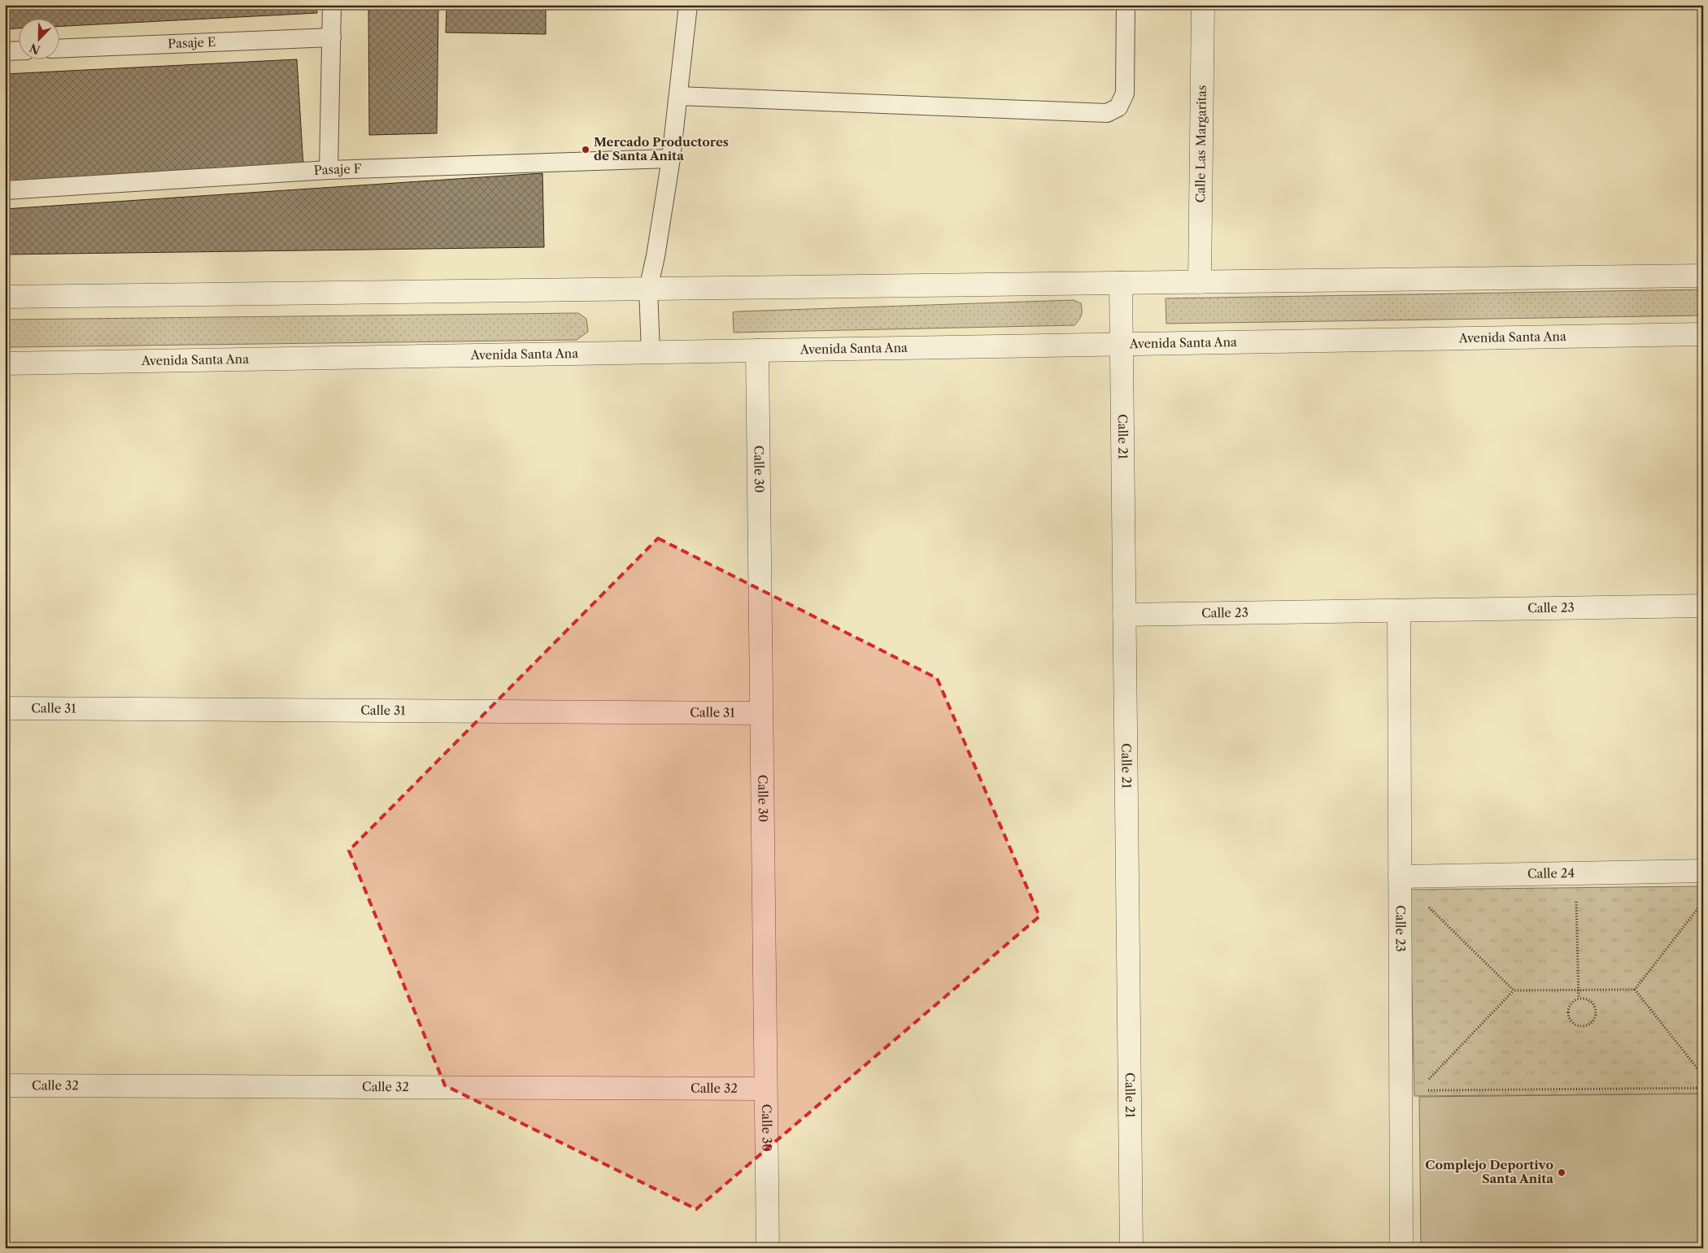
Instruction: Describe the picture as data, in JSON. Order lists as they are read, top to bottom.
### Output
{
  "streets": {
    "street": [
      "Calle Las Margaritas",
      "Avenida Santa Ana",
      "Calle 21",
      "Calle 30",
      "Calle 23",
      "Calle 31",
      "Calle 24",
      "Calle 32"
    ],
    "lane": ["Pasaje E", "Pasaje F"]
  },
  "crossings": [
    ["Avenida Santa Ana", "Calle 21"],
    ["Avenida Santa Ana", "Calle 30"],
    ["Calle 21", "Calle 23"],
    ["Calle 30", "Calle 31"],
    ["Calle 30", "Calle 32"],
    ["Calle 23", "Calle 24"]
  ],
  "places": ["Mercado Productores de Santa Anita", "Complejo Deportivo Santa Anita"],
  "north": "bottom left"
}
